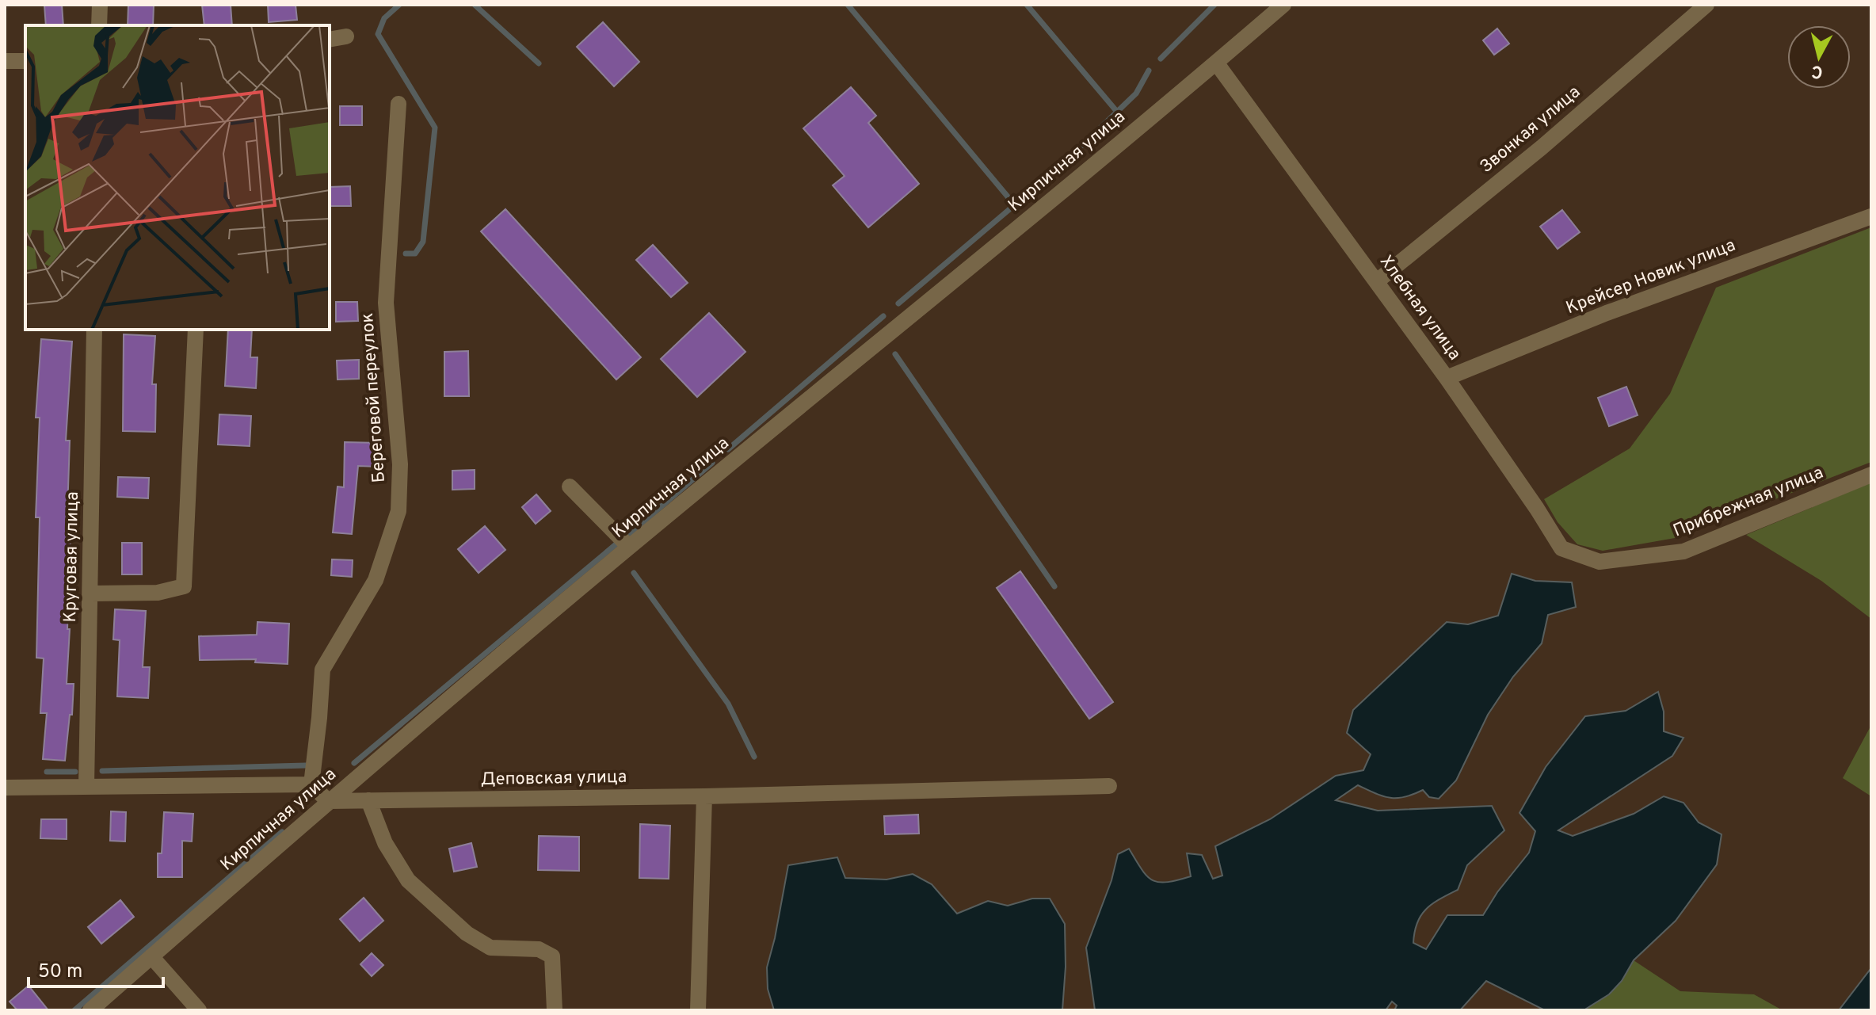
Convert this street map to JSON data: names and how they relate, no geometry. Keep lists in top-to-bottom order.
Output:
{
  "streets": {
    "street": [
      "Звонкая улица",
      "Кирпичная улица",
      "Крейсер Новик улица",
      "Хлебная улица",
      "Береговой переулок",
      "Прибрежная улица",
      "Круговая улица",
      "Деповская улица"
    ]
  },
  "crossings": [
    ["Звонкая улица", "Хлебная улица"],
    ["Кирпичная улица", "Хлебная улица"],
    ["Кирпичная улица", "Деповская улица"],
    ["Крейсер Новик улица", "Хлебная улица"],
    ["Хлебная улица", "Прибрежная улица"]
  ],
  "scale_bar": "50 m",
  "north": "bottom"
}
